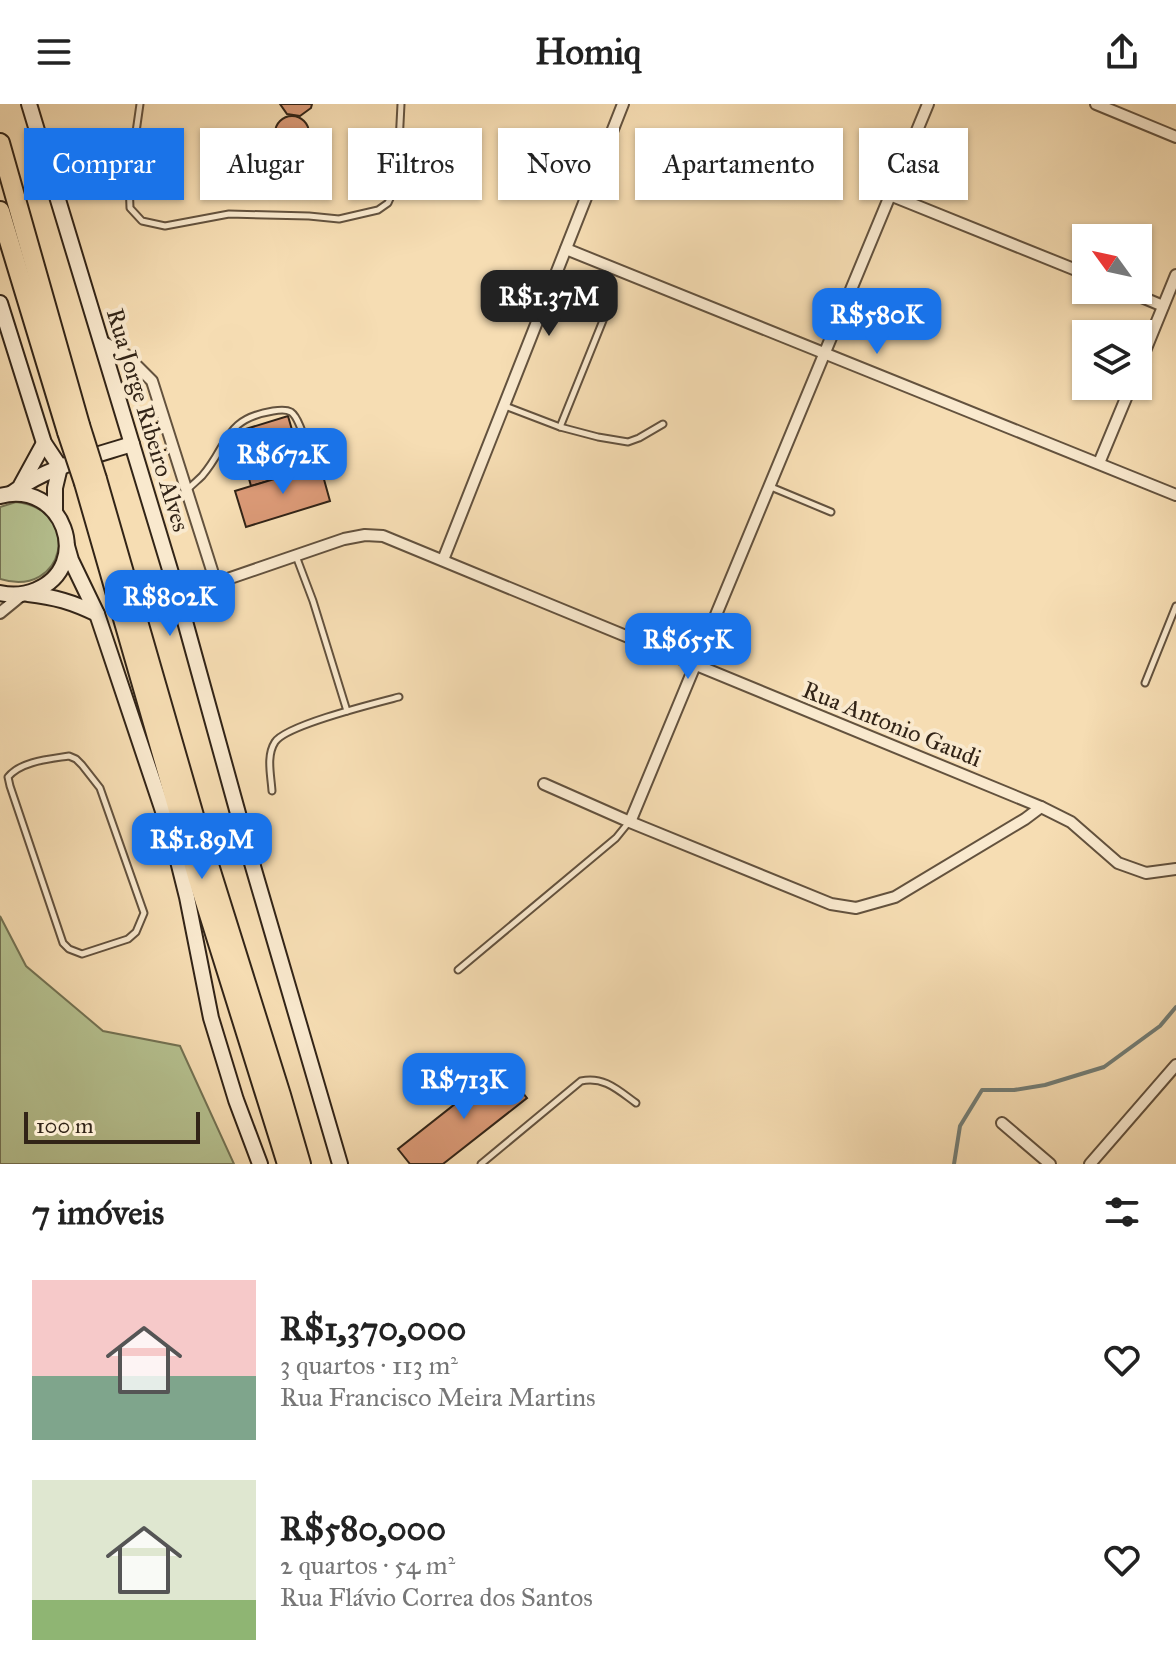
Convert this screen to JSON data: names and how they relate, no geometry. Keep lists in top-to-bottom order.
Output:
{
  "streets": {
    "main road": ["Rua Jorge Ribeiro Alves"],
    "street": ["Rua Antonio Gaudi"]
  },
  "crossings": [
    ["Rua Jorge Ribeiro Alves", "Rua Antonio Gaudi"]
  ],
  "scale_bar": "100 m",
  "north": "top left",
  "page": {
    "header": "Homiq",
    "chip": [
      "Comprar",
      "Alugar",
      "Filtros",
      "Novo",
      "Apartamento",
      "Casa"
    ],
    "price": [
      "R$1.37M",
      "R$580K",
      "R$672K",
      "R$802K",
      "R$655K",
      "R$1.89M",
      "R$713K"
    ],
    "scale": "100 m",
    "heading": "7 imóveis",
    "list": [
      {
        "name": "R$1,370,000",
        "note": "3 quartos · 113 m² · Rua Francisco Meira Martins"
      },
      {
        "name": "R$580,000",
        "note": "2 quartos · 54 m² · Rua Flávio Correa dos Santos"
      }
    ]
  }
}
